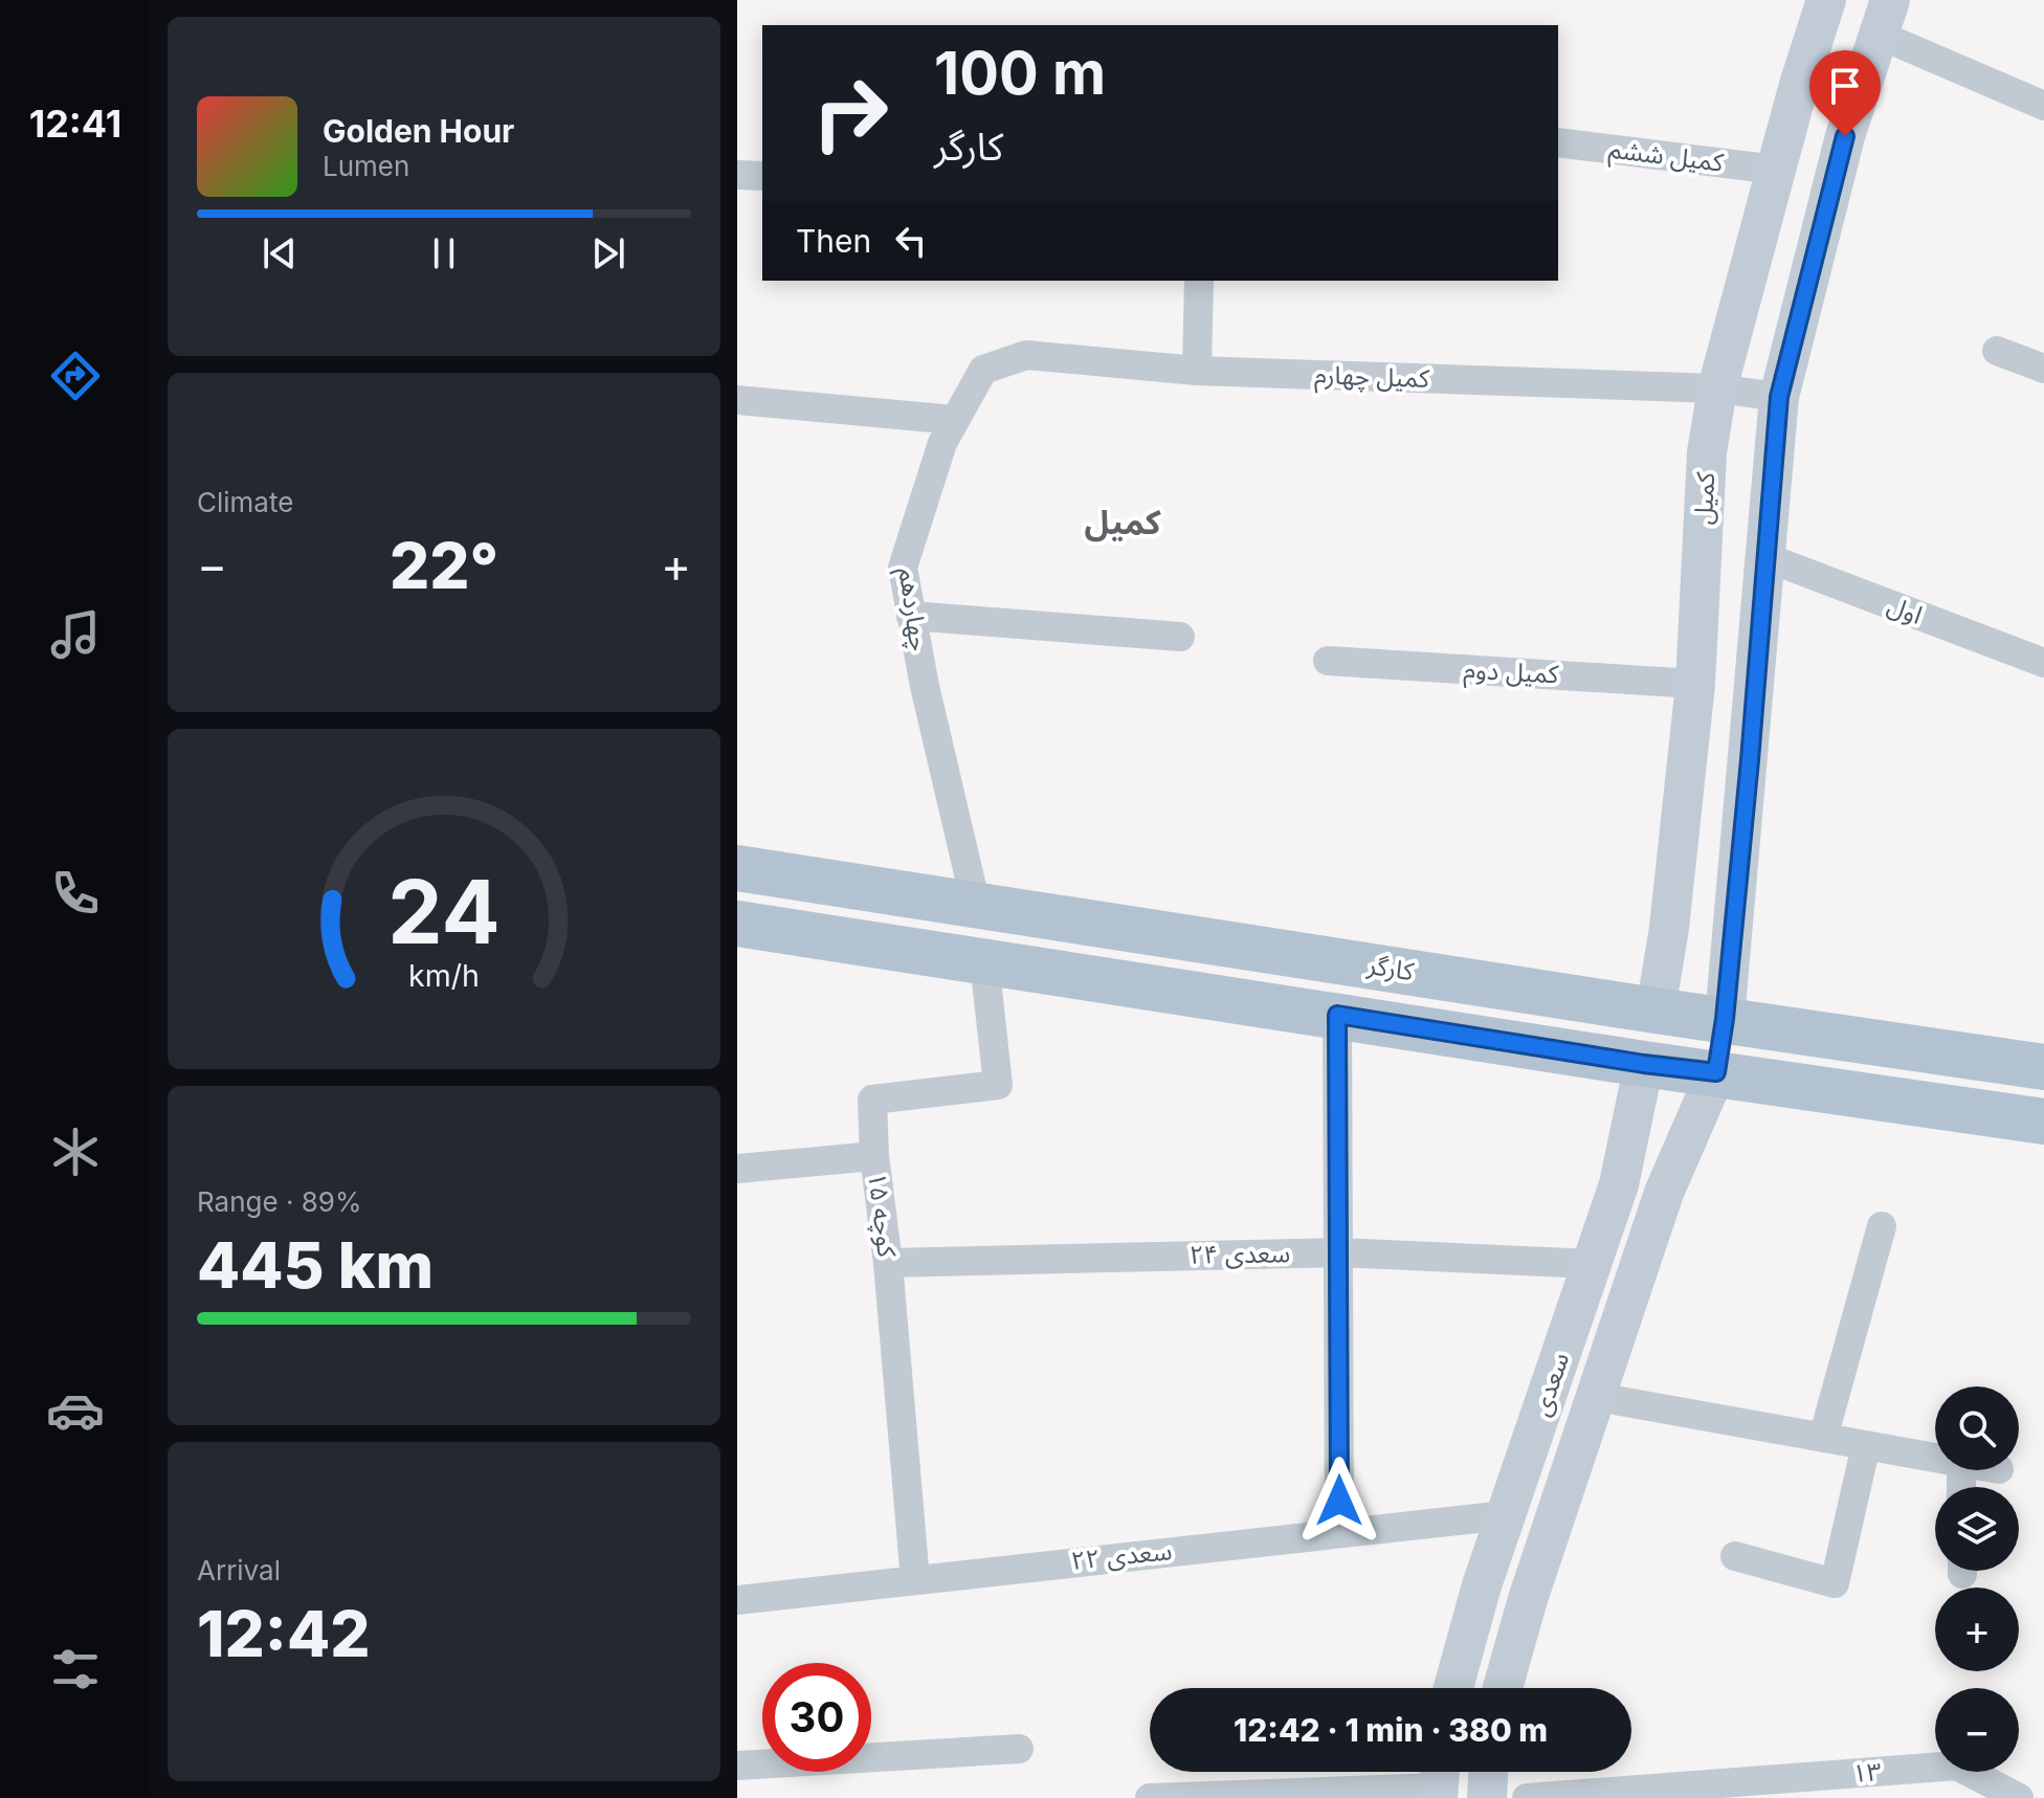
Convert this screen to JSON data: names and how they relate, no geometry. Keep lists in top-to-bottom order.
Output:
{
  "streets": {
    "main road": ["کارگر"],
    "street": [
      "کمیل ششم",
      "کمیل چهارم",
      "کمیل",
      "چهاردهم",
      "اول",
      "کمیل دوم",
      "کوچه ۱۵",
      "سعدی ۲۴",
      "سعدی",
      "سعدی ۲۲",
      "۱۳"
    ]
  },
  "crossings": [
    ["کمیل ششم", "کمیل"],
    ["کمیل چهارم", "کمیل"],
    ["کمیل چهارم", "چهاردهم"],
    ["کمیل", "کمیل دوم"],
    ["کمیل", "کارگر"],
    ["چهاردهم", "کارگر"],
    ["کوچه ۱۵", "سعدی ۲۴"],
    ["کوچه ۱۵", "سعدی ۲۲"],
    ["سعدی ۲۴", "سعدی"],
    ["سعدی", "سعدی ۲۲"]
  ],
  "districts": ["کمیل"],
  "page": {
    "tabs": "12:41",
    "turn": ["100 m", "کارگر"],
    "song": ["Golden Hour", "Lumen"],
    "then": "Then",
    "tile": [
      "Climate",
      ["Range · 89%", "445 km"],
      ["Arrival", "12:42"]
    ],
    "heat": ["−", "22°", "+"],
    "map_buttons": ["+", "−"],
    "limit": "30",
    "trip": "12:42 · 1 min · 380 m",
    "gauge": ["24", "km/h"]
  }
}
